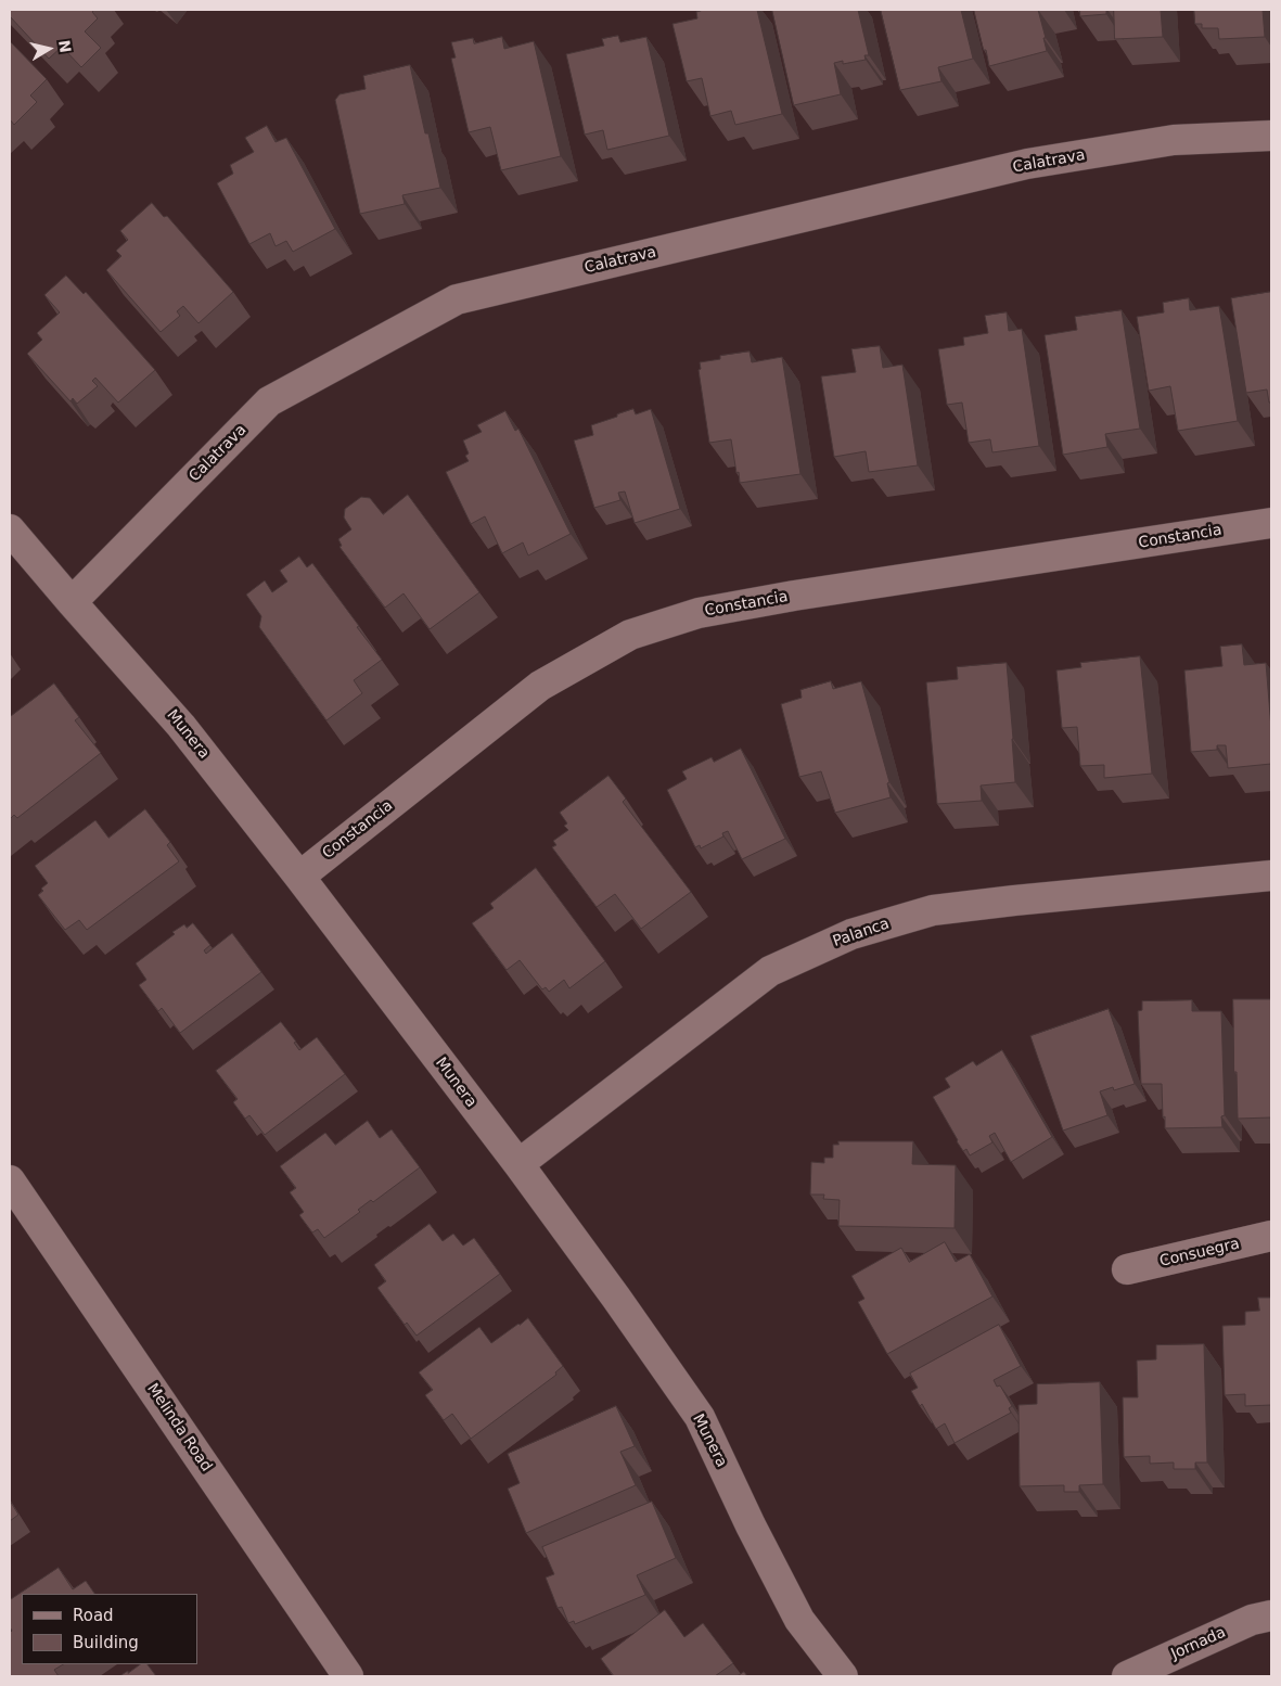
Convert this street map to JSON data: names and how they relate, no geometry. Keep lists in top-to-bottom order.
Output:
{
  "streets": {
    "street": [
      "Calatrava",
      "Constancia",
      "Munera",
      "Palanca",
      "Consuegra",
      "Melinda Road",
      "Jornada"
    ]
  },
  "crossings": [
    ["Calatrava", "Munera"],
    ["Constancia", "Munera"],
    ["Munera", "Palanca"]
  ],
  "legend": ["Road", "Building"],
  "north": "right"
}
